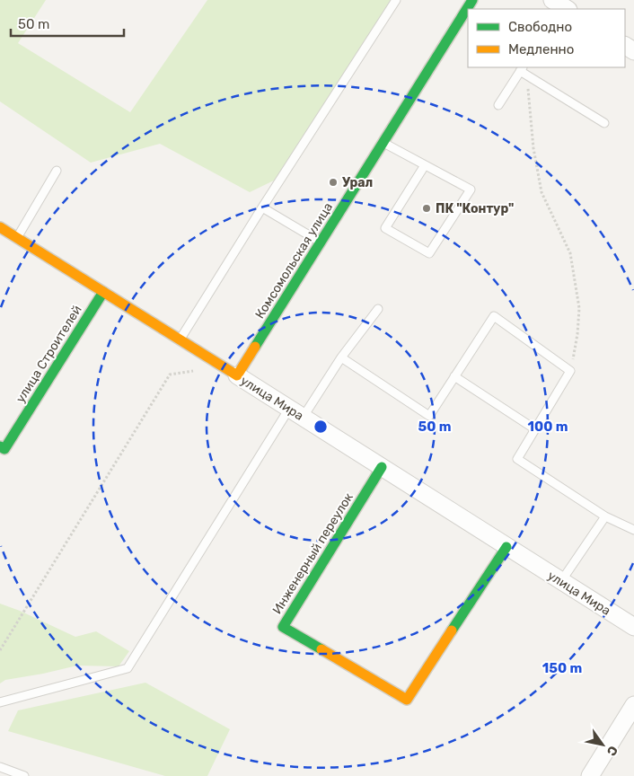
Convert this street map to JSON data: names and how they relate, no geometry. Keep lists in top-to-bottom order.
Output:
{
  "streets": {
    "street": [
      "Комсомольская улица",
      "улица Строителей",
      "улица Мира",
      "Инженерный переулок"
    ]
  },
  "crossings": [
    ["Комсомольская улица", "улица Мира"],
    ["улица Строителей", "улица Мира"],
    ["улица Мира", "Инженерный переулок"]
  ],
  "places": ["Урал", "ПК \"Контур\""],
  "legend": ["Свободно", "Медленно"],
  "scale_bar": "50 m",
  "north": "bottom right",
  "rings": ["50 m", "100 m", "150 m"]
}
